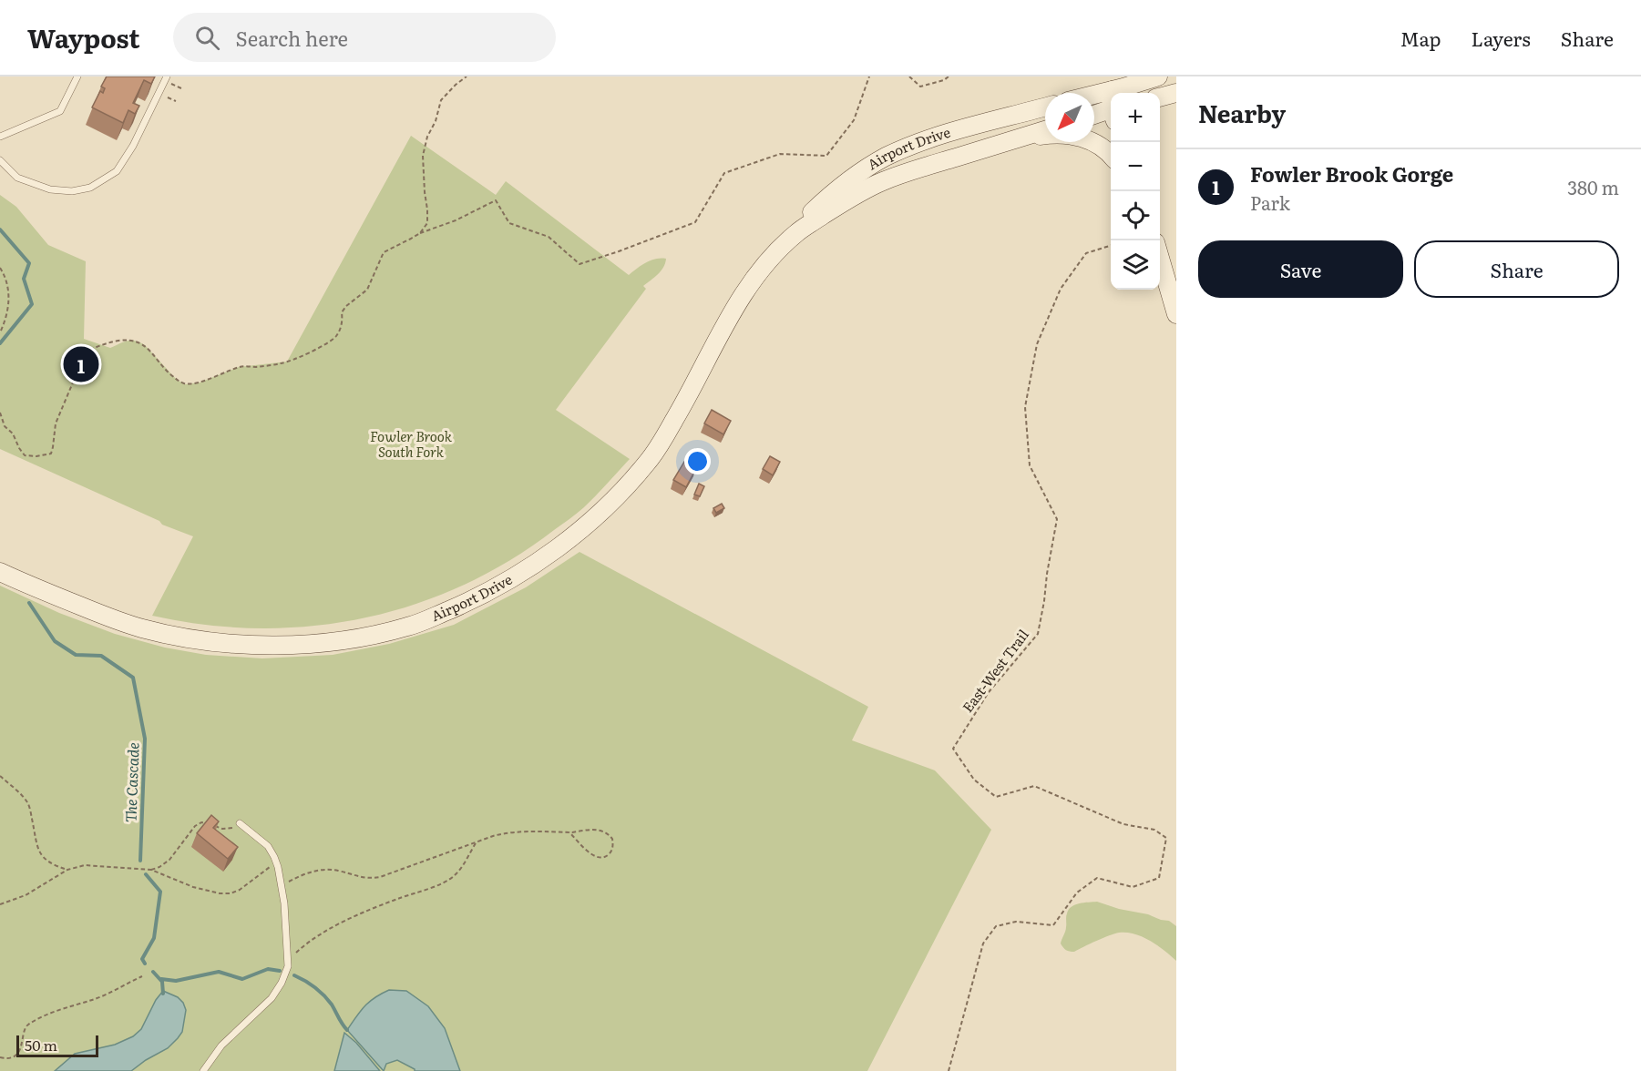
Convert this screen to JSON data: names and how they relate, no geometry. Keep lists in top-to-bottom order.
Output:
{
  "streets": {
    "main road": ["Airport Drive"],
    "path": ["East-West Trail"]
  },
  "water": ["The Cascade"],
  "parks": ["Fowler Brook South Fork"],
  "scale_bar": "50 m",
  "north": "bottom left",
  "page": {
    "header": "Waypost",
    "search": "Search here",
    "nav": ["Map", "Layers", "Share"],
    "heading": "Nearby",
    "map_buttons": ["+", "−"],
    "list": [
      {
        "mark": "1",
        "name": "Fowler Brook Gorge",
        "note": "Park",
        "value": "380 m"
      }
    ],
    "buttons": ["Save", "Share"],
    "pins": "1",
    "scale": "50 m"
  }
}
